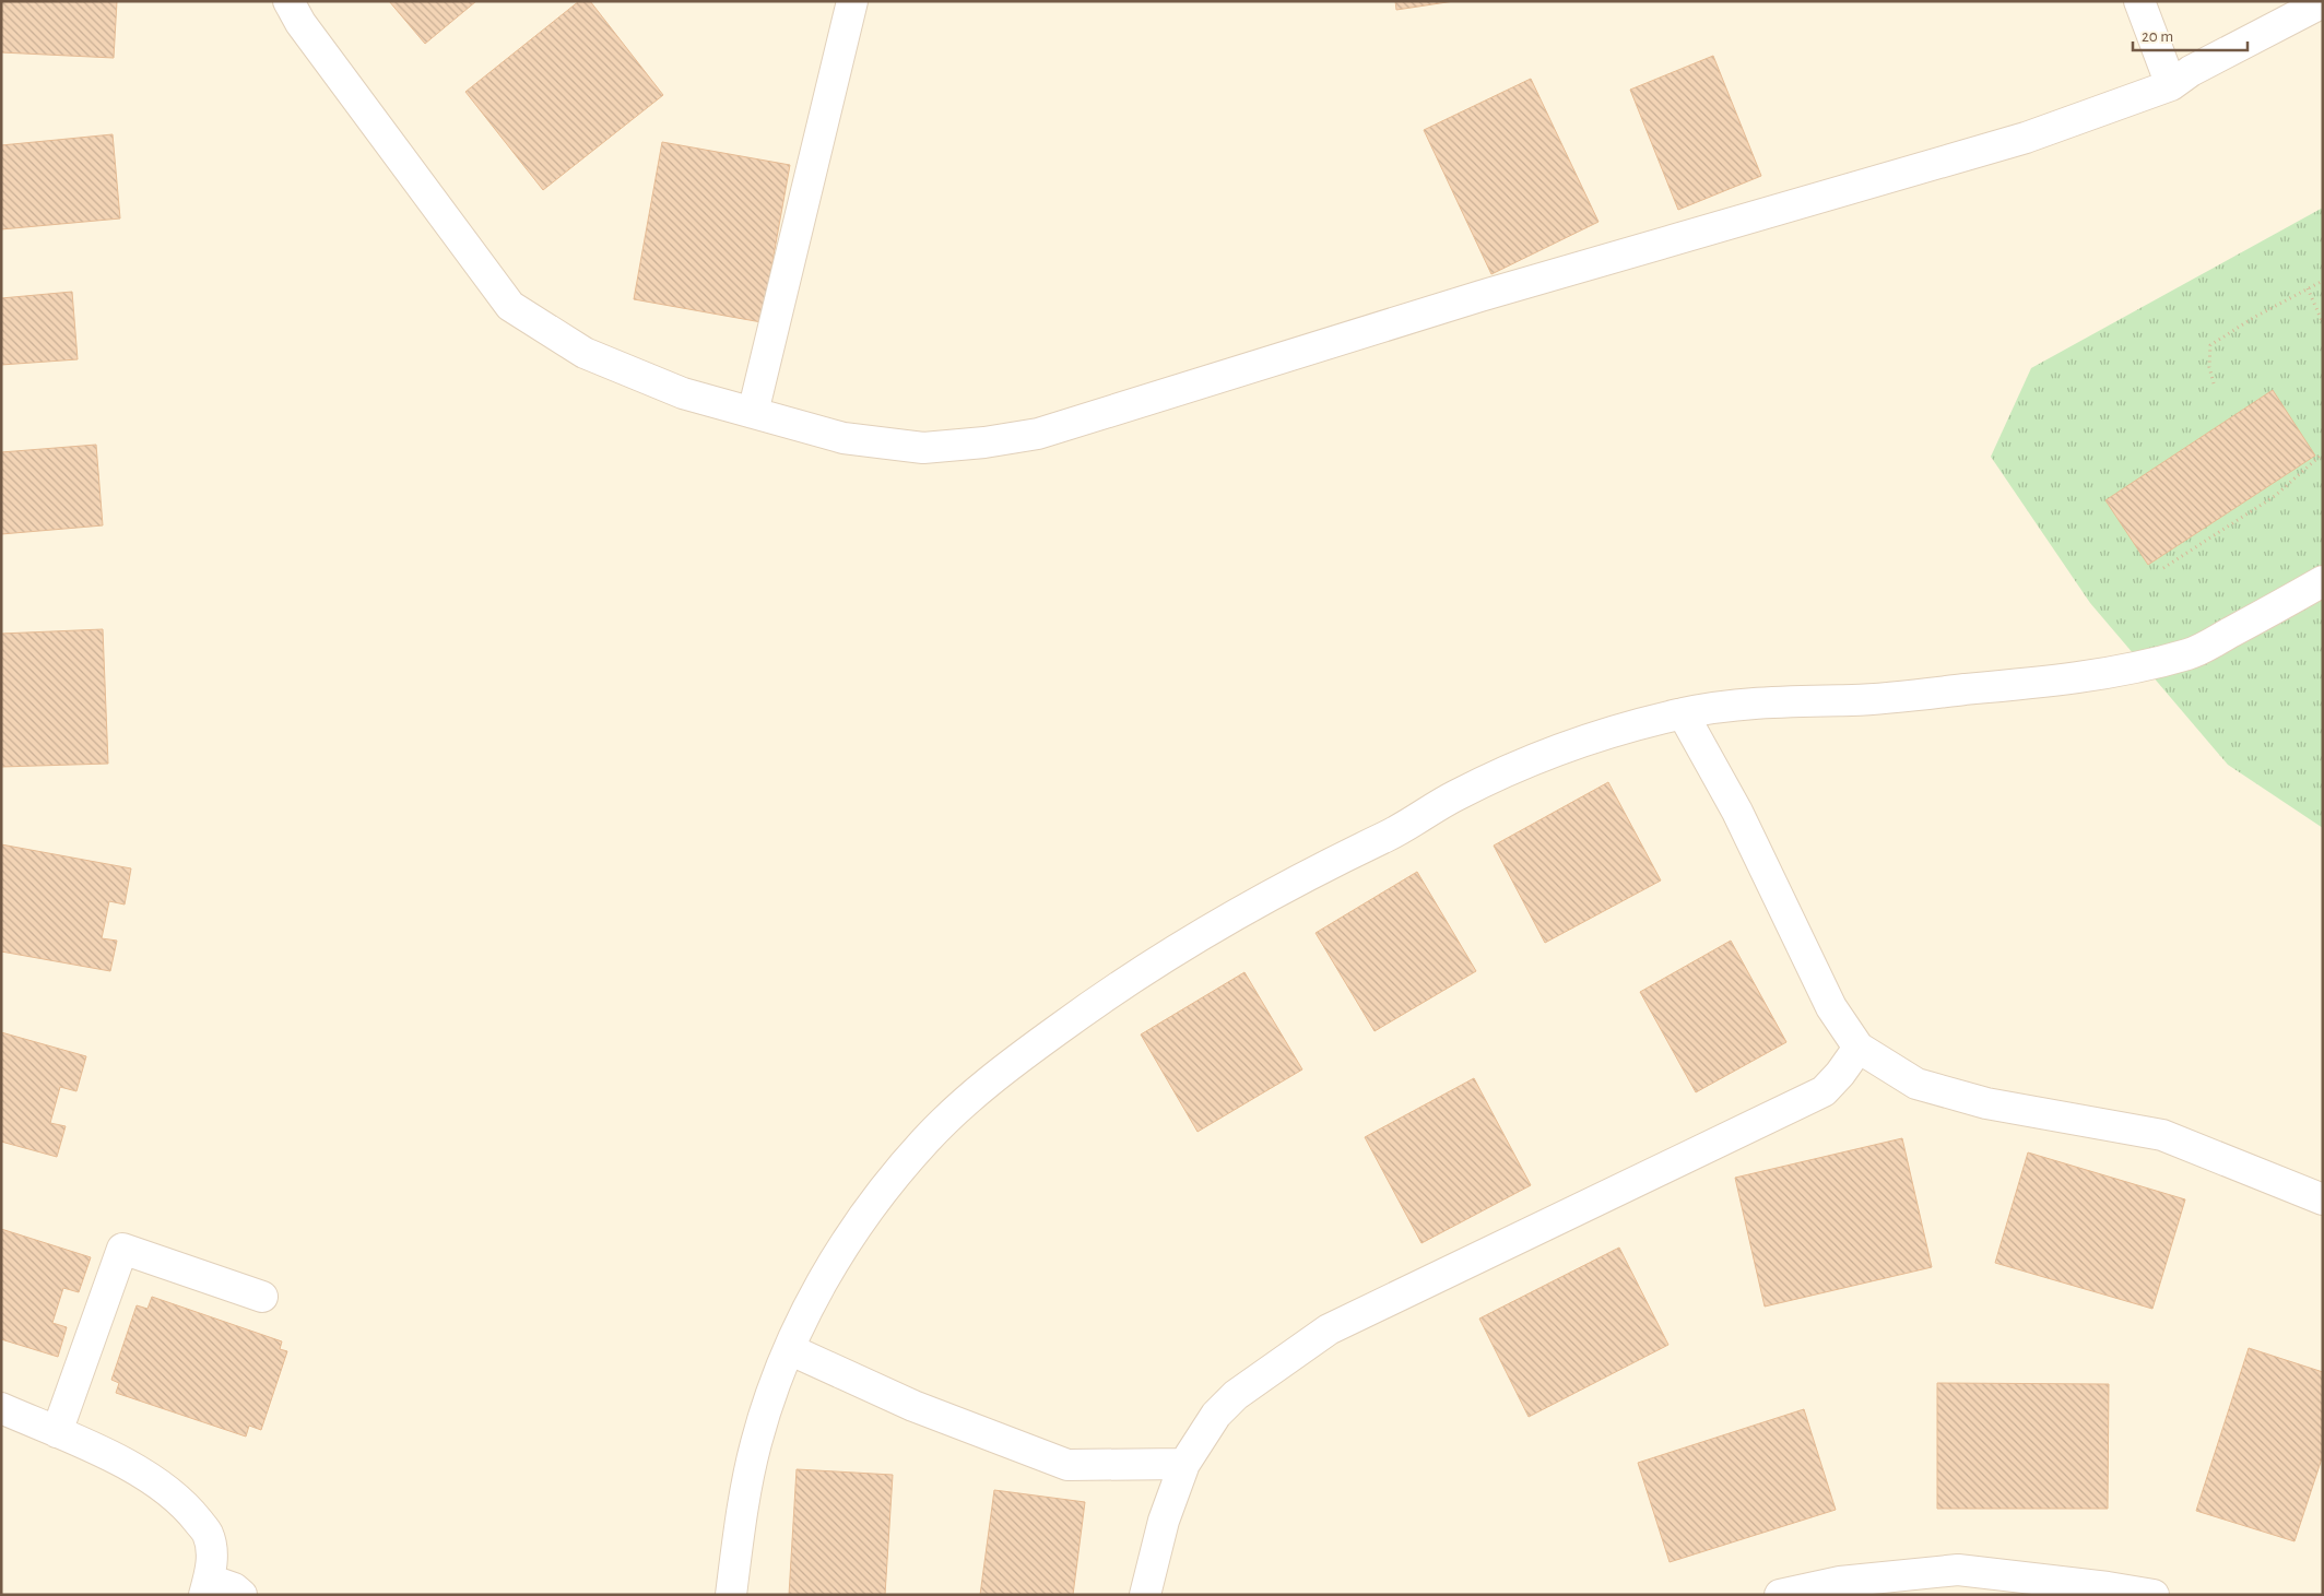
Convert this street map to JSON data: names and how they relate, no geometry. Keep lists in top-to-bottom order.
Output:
{
  "scale_bar": "20 m"
}
